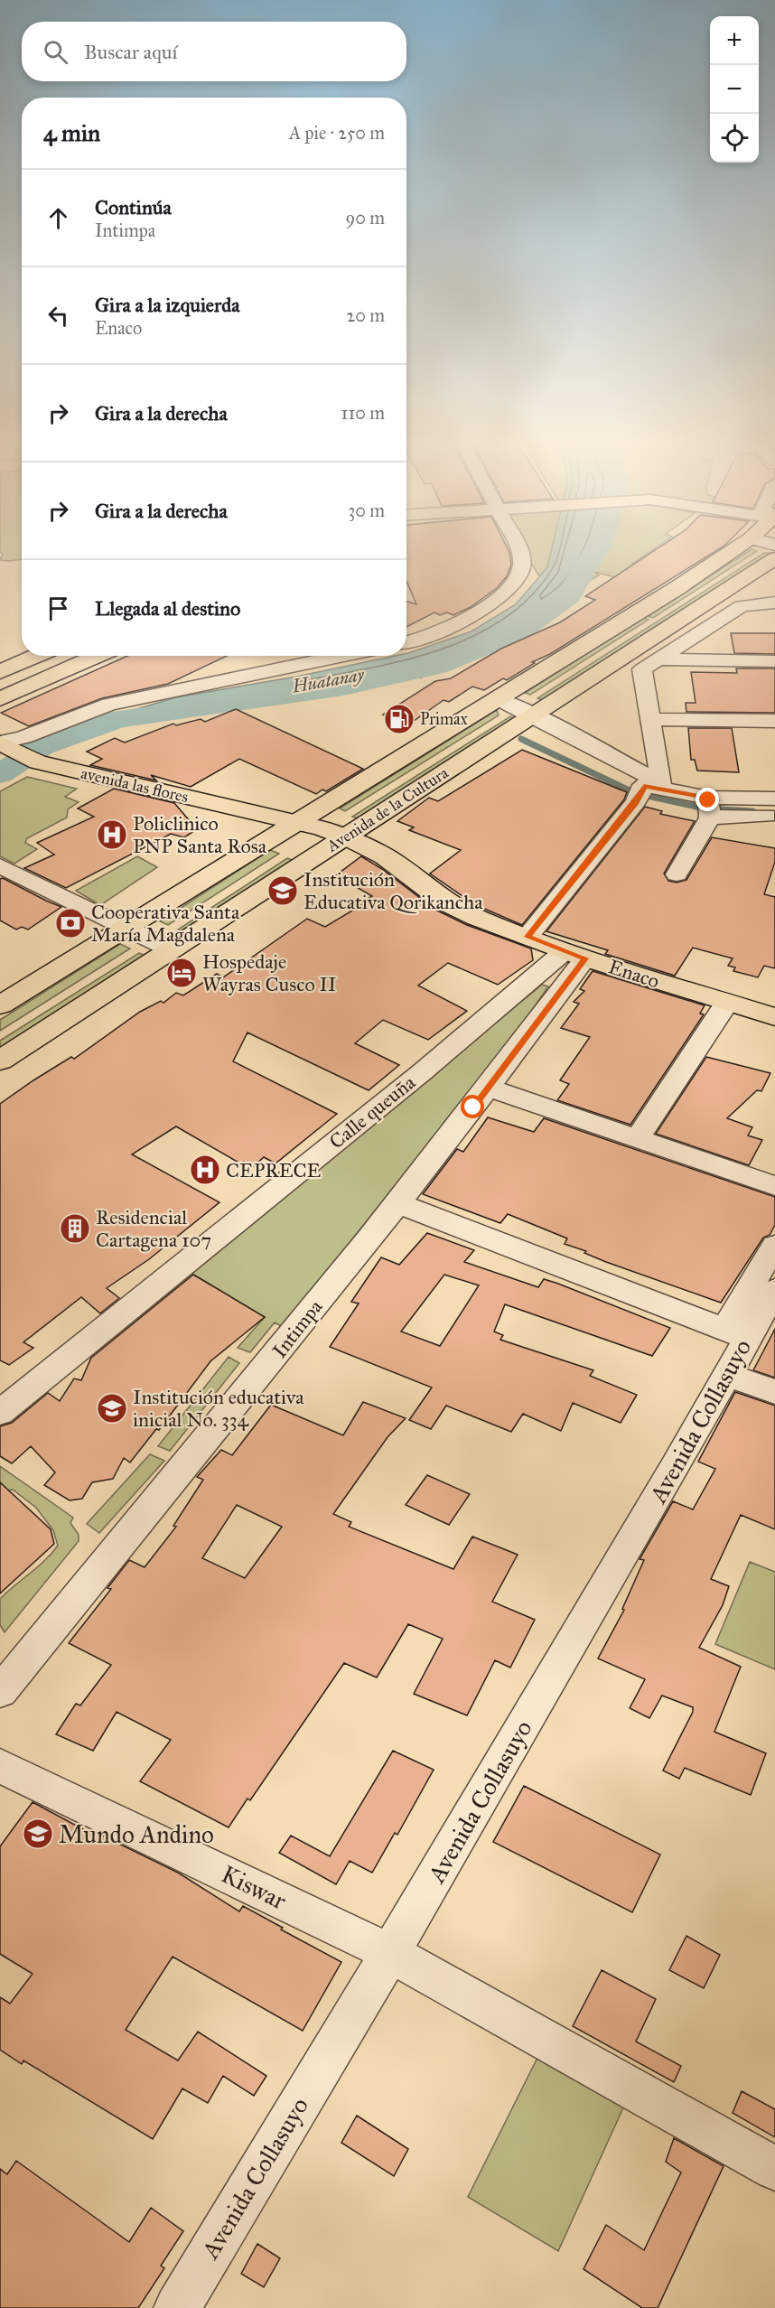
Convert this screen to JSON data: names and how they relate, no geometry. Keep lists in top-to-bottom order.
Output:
{
  "streets": {
    "main road": ["avenida las flores", "Avenida de la Cultura", "Enaco"],
    "street": [
      "Calle queuña",
      "Intimpa",
      "Avenida Collasuyo",
      "Kiswar"
    ]
  },
  "crossings": [
    ["avenida las flores", "Avenida de la Cultura"],
    ["avenida las flores", "Enaco"],
    ["Avenida de la Cultura", "Enaco"],
    ["Enaco", "Calle queuña"],
    ["Enaco", "Intimpa"],
    ["Calle queuña", "Intimpa"],
    ["Avenida Collasuyo", "Kiswar"]
  ],
  "water": ["Huatanay"],
  "places": {
    "fuel station": ["Primax"],
    "hospital": ["Policlinico PNP Santa Rosa", "CEPRECE"],
    "school or university": ["Institución Educativa Qorikancha", "Institución educativa inicial No. 334", "Mundo Andino"],
    "bank": ["Cooperativa Santa María Magdalena"],
    "hotel": ["Hospedaje Wayras Cusco II"],
    "building": ["Residencial Cartagena 107"]
  },
  "page": {
    "map_buttons": ["+", "−"],
    "search": "Buscar aquí",
    "heading": ["4 min", "A pie · 250 m"],
    "list": [
      ["Continúa", "Intimpa", "90 m"],
      ["Gira a la izquierda", "Enaco", "20 m"],
      ["Gira a la derecha", "110 m"],
      ["Gira a la derecha", "30 m"],
      "Llegada al destino"
    ]
  }
}
